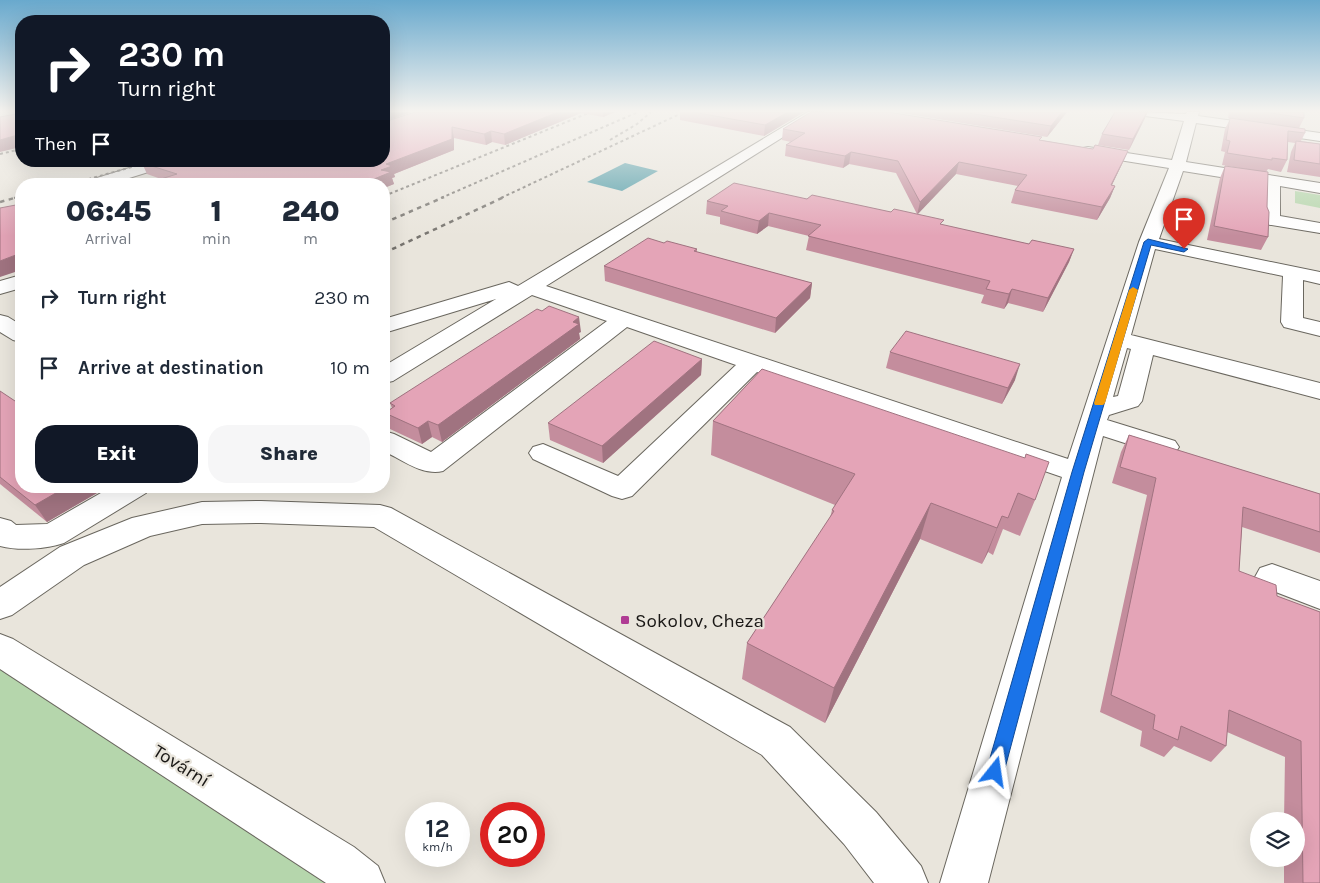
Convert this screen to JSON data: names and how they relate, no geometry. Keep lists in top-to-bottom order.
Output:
{
  "streets": {
    "street": ["Tovární"]
  },
  "places": {
    "transit": ["Sokolov, Cheza"]
  },
  "page": {
    "turn": ["230 m", "Turn right"],
    "then": "Then",
    "eta": [
      "06:45",
      "Arrival",
      "1",
      "min",
      "240",
      "m"
    ],
    "list": [
      {
        "name": "Turn right",
        "value": "230 m"
      },
      {
        "name": "Arrive at destination",
        "value": "10 m"
      }
    ],
    "buttons": ["Exit", "Share"],
    "speed": "12 km/h",
    "limit": "20"
  }
}
